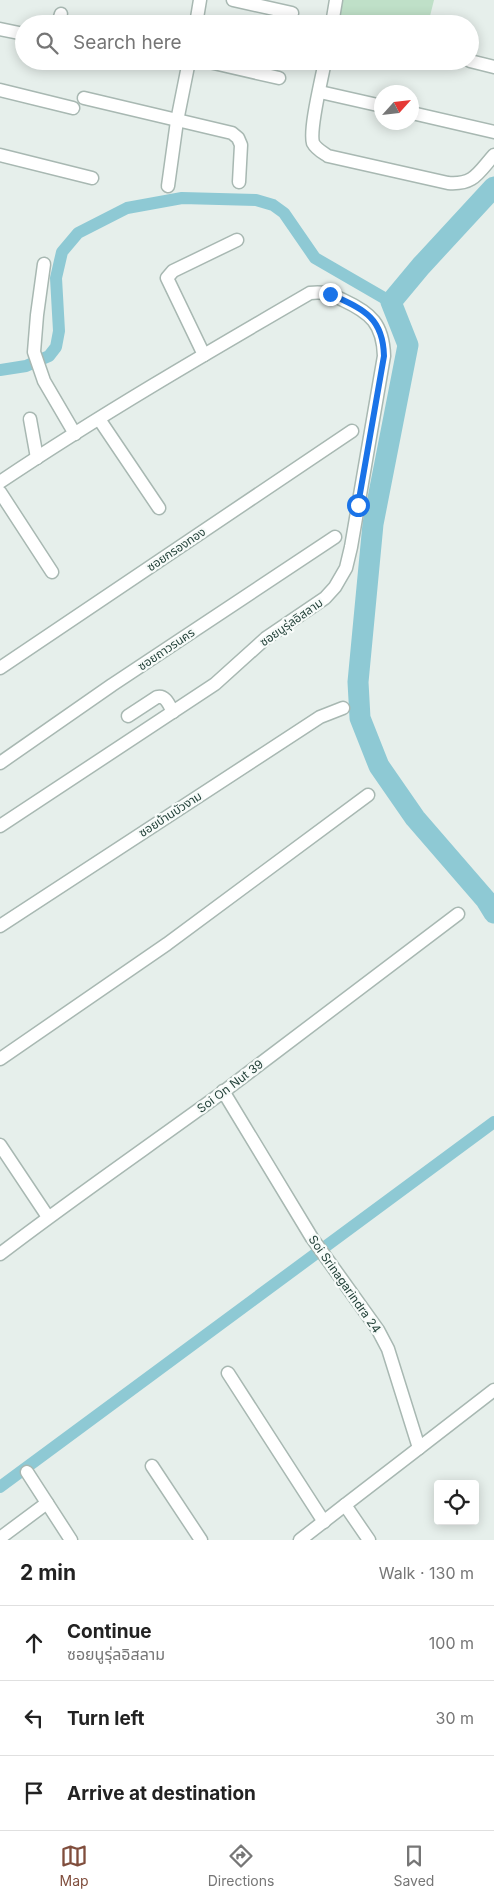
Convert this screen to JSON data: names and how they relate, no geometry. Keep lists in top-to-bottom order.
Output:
{
  "streets": {
    "street": [
      "ซอยกรองทอง",
      "ซอยนูรุ่ลอิสลาม",
      "ซอยถาวรนคร",
      "ซอยบ้านบัวงาม",
      "Soi On Nut 39",
      "Soi Srinagarindra 24"
    ]
  },
  "crossings": [
    ["Soi On Nut 39", "Soi Srinagarindra 24"]
  ],
  "north": "top right",
  "page": {
    "search": "Search here",
    "heading": ["2 min", "Walk · 130 m"],
    "list": [
      ["Continue", "ซอยนูรุ่ลอิสลาม", "100 m"],
      ["Turn left", "30 m"],
      "Arrive at destination"
    ],
    "nav": ["Map", "Directions", "Saved"]
  }
}
